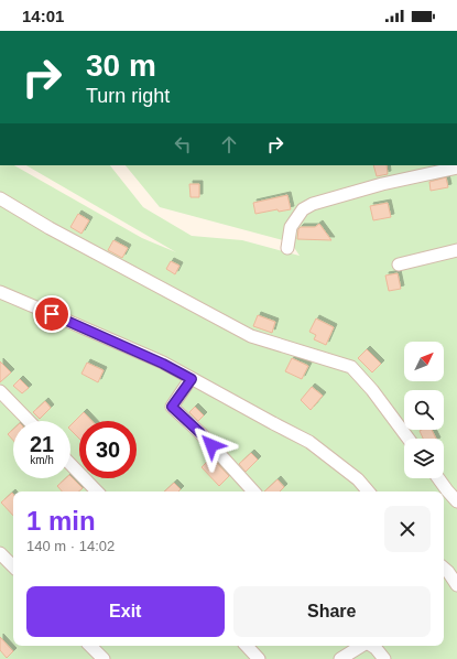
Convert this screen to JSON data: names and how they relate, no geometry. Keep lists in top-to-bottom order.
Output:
{
  "north": "top right",
  "page": {
    "status": "14:01",
    "turn": ["30 m", "Turn right"],
    "speed": "21 km/h",
    "limit": "30",
    "heading": ["1 min", "140 m · 14:02"],
    "buttons": ["Exit", "Share"]
  }
}
